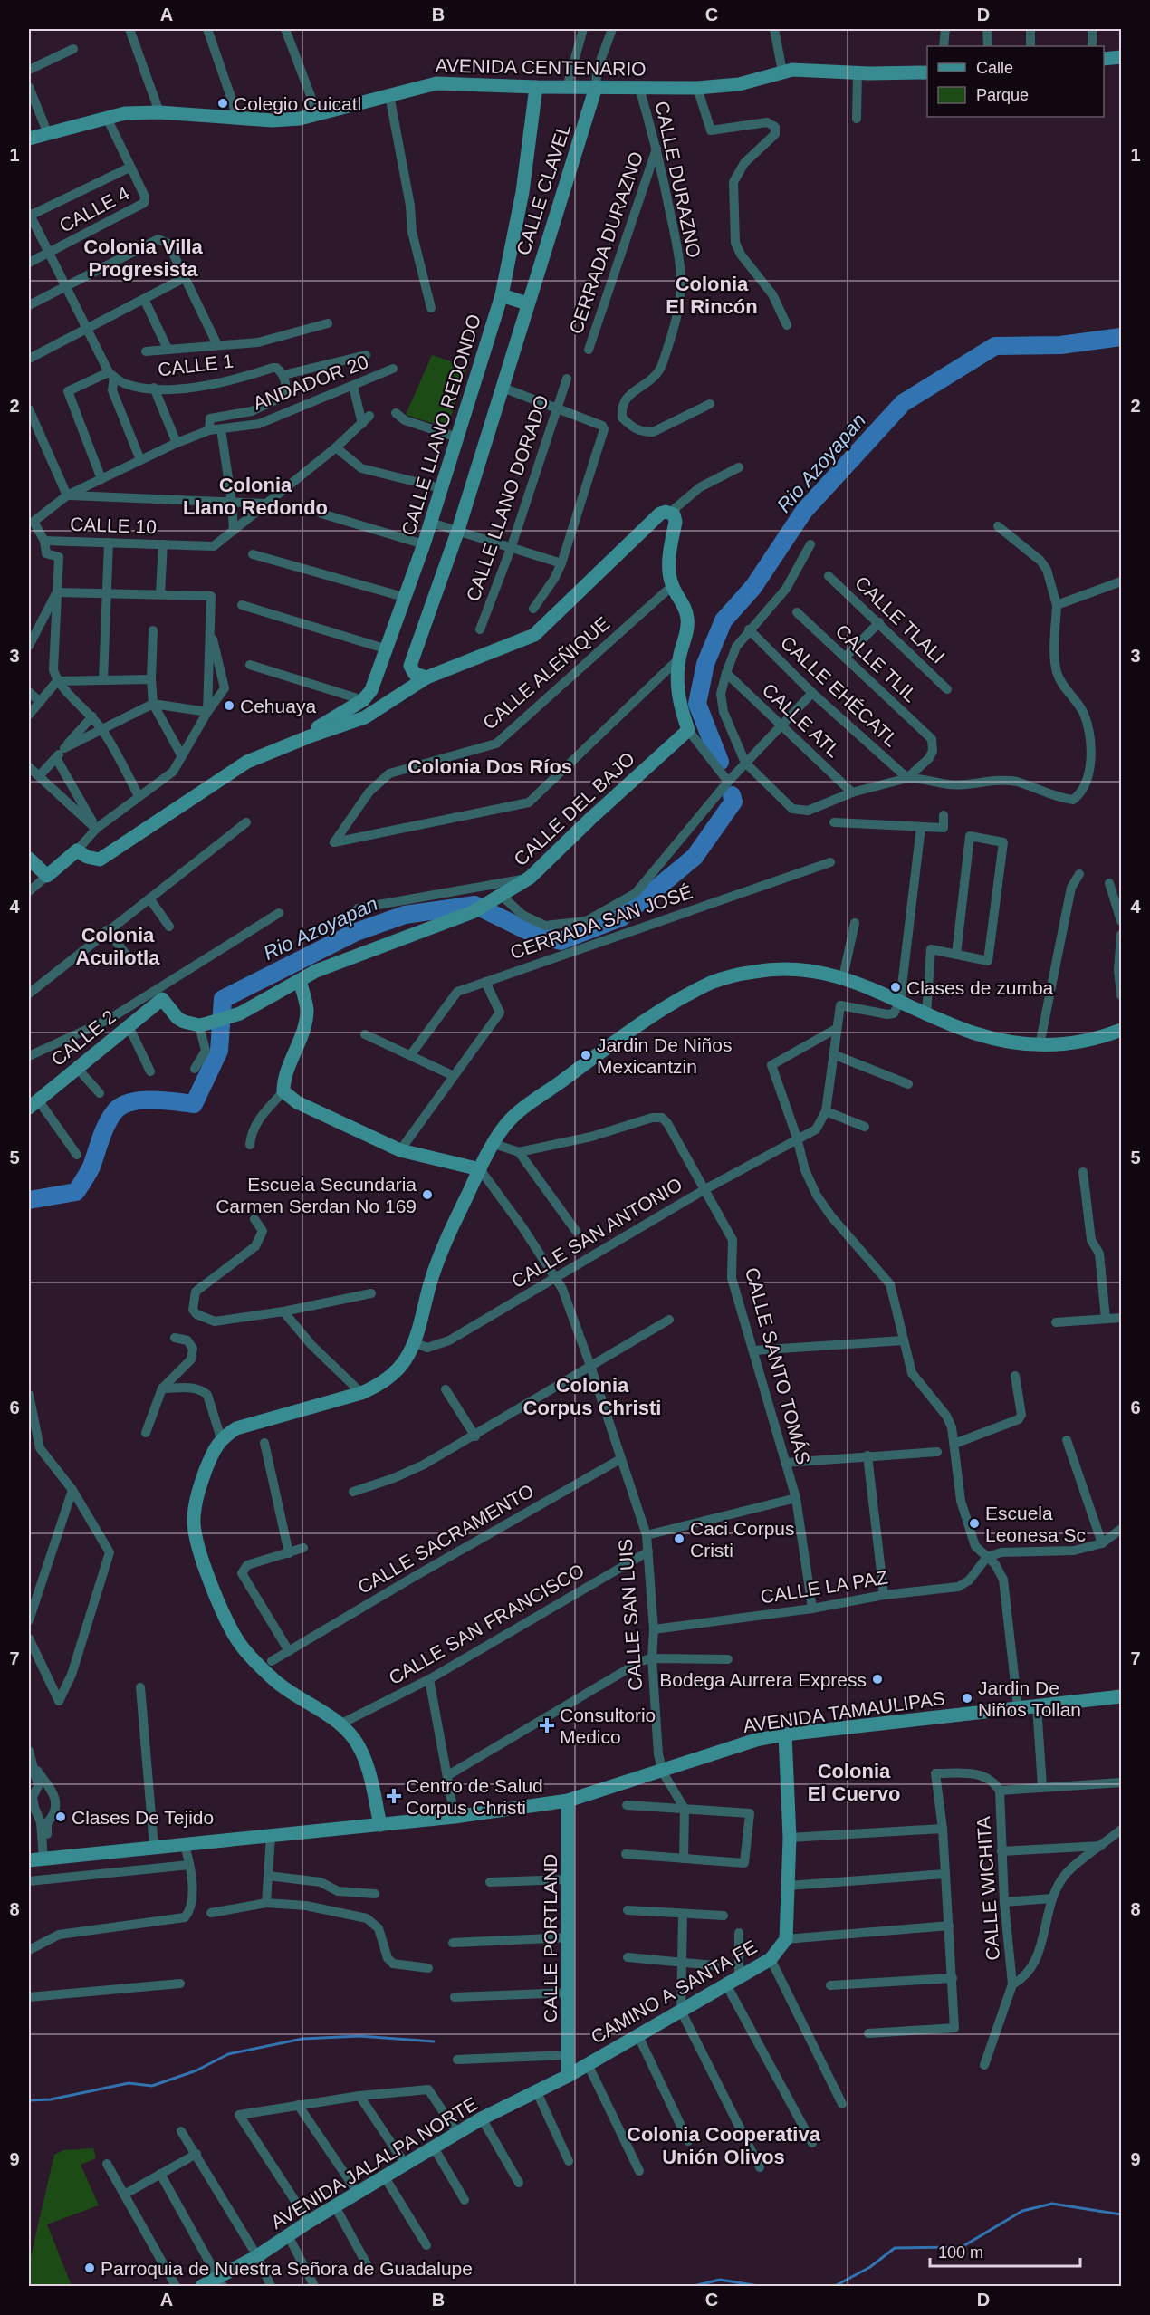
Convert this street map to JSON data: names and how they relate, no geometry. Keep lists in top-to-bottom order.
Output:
{
  "streets": {
    "street": [
      "AVENIDA CENTENARIO",
      "CALLE DURAZNO",
      "CALLE CLAVEL",
      "CALLE 4",
      "CERRADA DURAZNO",
      "CALLE 1",
      "ANDADOR 20",
      "CALLE LLANO REDONDO",
      "CALLE LLANO DORADO",
      "CALLE 10",
      "CALLE TLALI",
      "CALLE TLIL",
      "CALLE ALEÑIQUE",
      "CALLE EHÉCATL",
      "CALLE ATL",
      "CALLE DEL BAJO",
      "CERRADA SAN JOSÉ",
      "CALLE 2",
      "CALLE SAN ANTONIO",
      "CALLE SANTO TOMÁS",
      "CALLE SACRAMENTO",
      "CALLE LA PAZ",
      "CALLE SAN LUIS",
      "CALLE SAN FRANCISCO",
      "AVENIDA TAMAULIPAS",
      "CALLE WICHITA",
      "CALLE PORTLAND",
      "CAMINO A SANTA FE",
      "AVENIDA JALALPA NORTE"
    ]
  },
  "crossings": [
    ["AVENIDA CENTENARIO", "CALLE DURAZNO"],
    ["AVENIDA CENTENARIO", "CALLE CLAVEL"],
    ["AVENIDA CENTENARIO", "CALLE LLANO REDONDO"],
    ["CALLE DURAZNO", "CERRADA DURAZNO"],
    ["ANDADOR 20", "CALLE 10"],
    ["CALLE TLIL", "CALLE EHÉCATL"],
    ["CALLE SAN ANTONIO", "CALLE SANTO TOMÁS"],
    ["CALLE SAN ANTONIO", "CALLE SAN LUIS"],
    ["CALLE SANTO TOMÁS", "CALLE LA PAZ"],
    ["CALLE SACRAMENTO", "CALLE SAN LUIS"],
    ["CALLE LA PAZ", "CALLE SAN LUIS"],
    ["CALLE SAN LUIS", "CALLE SAN FRANCISCO"],
    ["CALLE SAN LUIS", "AVENIDA TAMAULIPAS"],
    ["AVENIDA TAMAULIPAS", "CALLE PORTLAND"],
    ["AVENIDA TAMAULIPAS", "CAMINO A SANTA FE"],
    ["CALLE PORTLAND", "CAMINO A SANTA FE"],
    ["CALLE PORTLAND", "AVENIDA JALALPA NORTE"],
    ["CAMINO A SANTA FE", "AVENIDA JALALPA NORTE"]
  ],
  "districts": [
    "Colonia Villa Progresista",
    "Colonia El Rincón",
    "Colonia Llano Redondo",
    "Colonia Dos Ríos",
    "Colonia Acuilotla",
    "Colonia Corpus Christi",
    "Colonia El Cuervo",
    "Colonia Cooperativa Unión Olivos"
  ],
  "water": ["Rio Azoyapan"],
  "places": {
    "other": [
      "Colegio Cuicatl",
      "Cehuaya",
      "Clases de zumba",
      "Jardin De Niños Mexicantzin",
      "Escuela Secundaria Carmen Serdan No 169",
      "Escuela Leonesa Sc",
      "Caci Corpus Cristi",
      "Bodega Aurrera Express",
      "Jardin De Niños Tollan",
      "Clases De Tejido",
      "Parroquia de Nuestra Señora de Guadalupe"
    ],
    "health": ["Consultorio Medico", "Centro de Salud Corpus Christi"]
  },
  "legend": ["Calle", "Parque"],
  "scale_bar": "100 m",
  "grid": {
    "columns": [
      "A",
      "B",
      "C",
      "D"
    ],
    "rows": [
      "1",
      "2",
      "3",
      "4",
      "5",
      "6",
      "7",
      "8",
      "9"
    ]
  }
}
